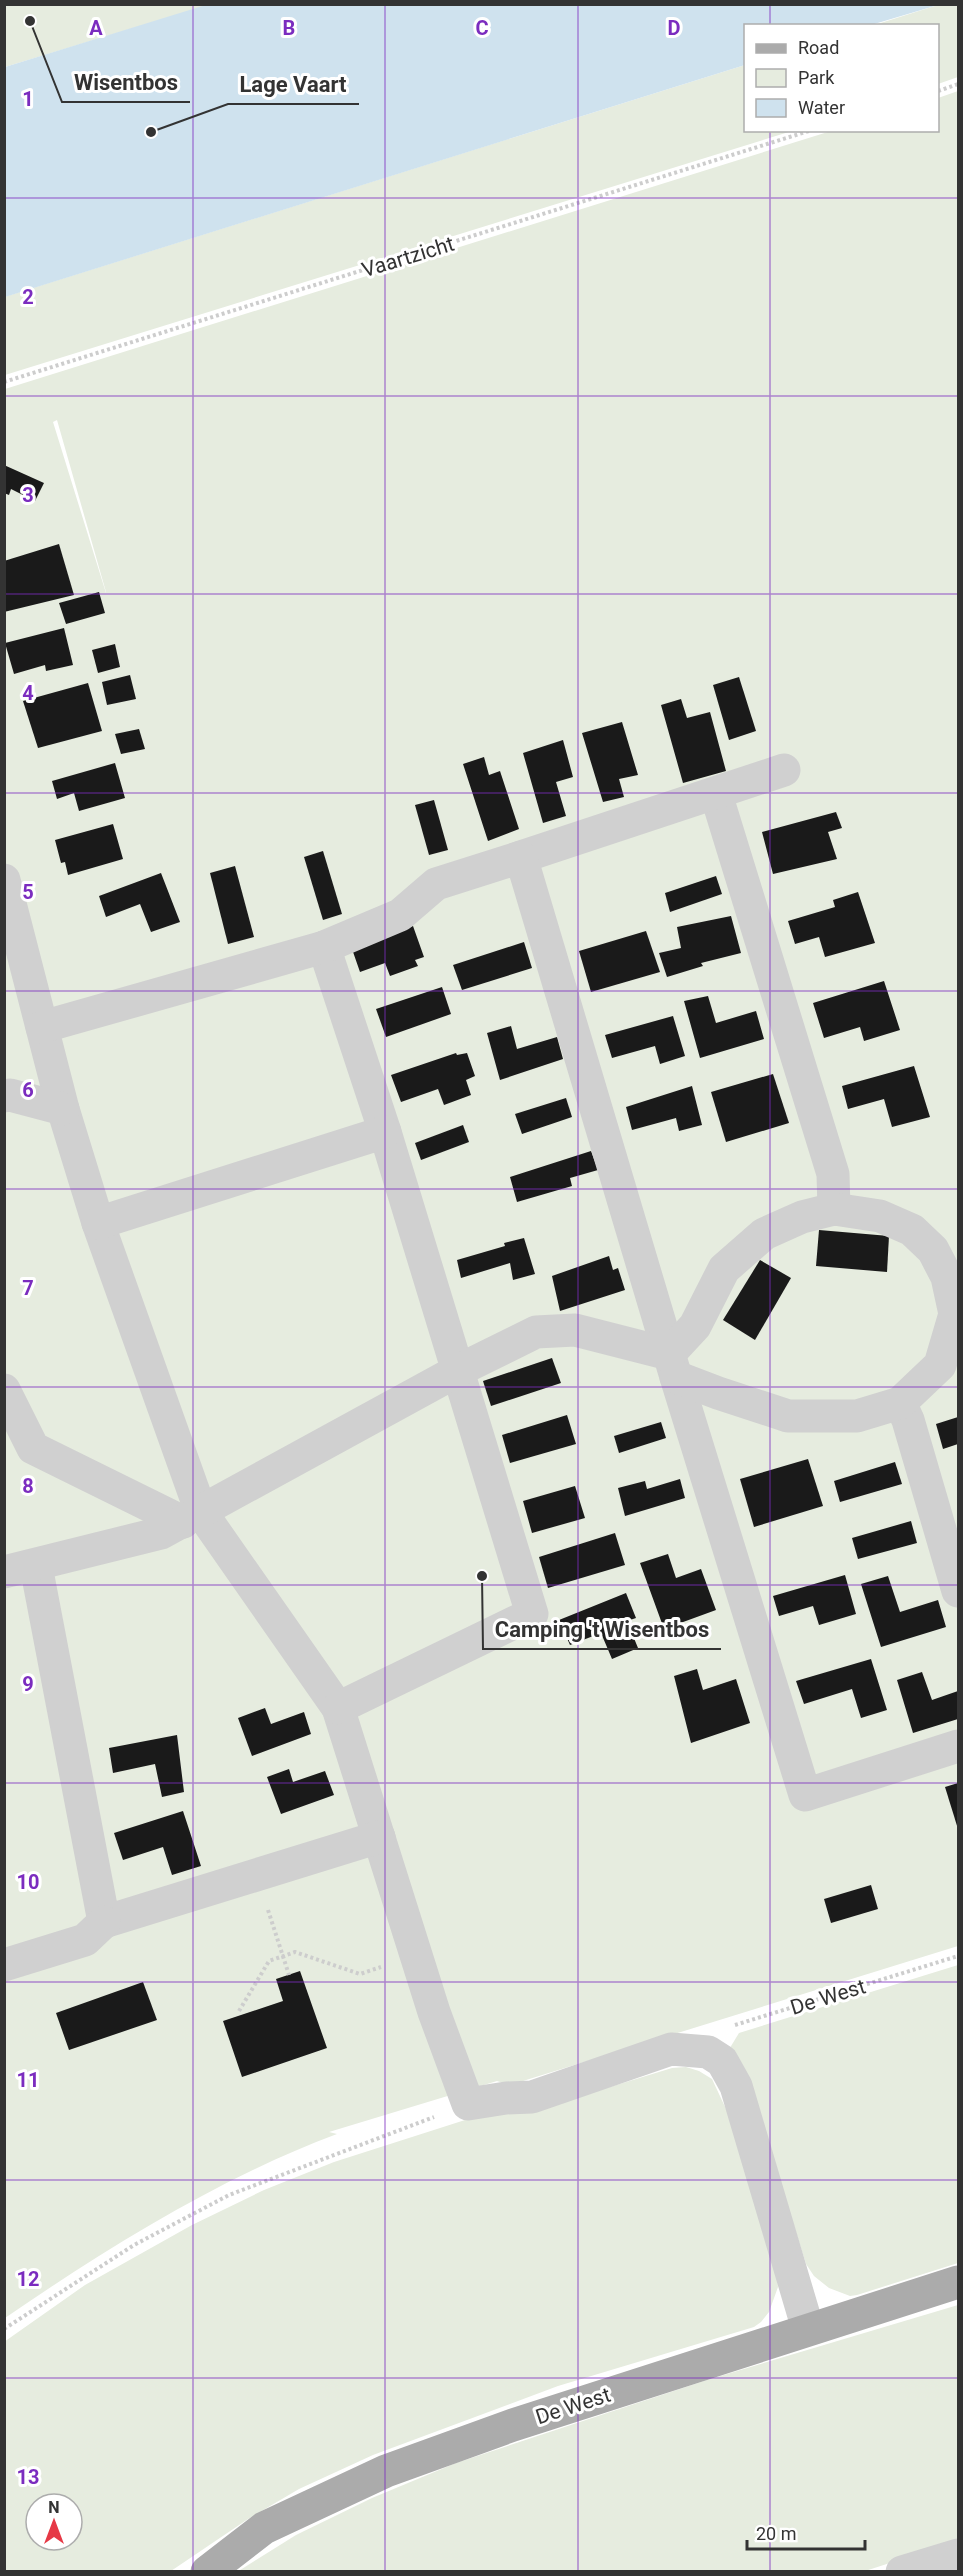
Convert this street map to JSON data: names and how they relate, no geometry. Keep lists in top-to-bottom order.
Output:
{
  "streets": {
    "main road": ["De West"],
    "path": ["Vaartzicht"]
  },
  "places": ["Wisentbos", "Lage Vaart", "Camping 't Wisentbos"],
  "legend": ["Road", "Park", "Water"],
  "scale_bar": "20 m",
  "north": "top",
  "grid": {
    "columns": [
      "A",
      "B",
      "C",
      "D"
    ],
    "rows": [
      "1",
      "2",
      "3",
      "4",
      "5",
      "6",
      "7",
      "8",
      "9",
      "10",
      "11",
      "12",
      "13"
    ]
  }
}
